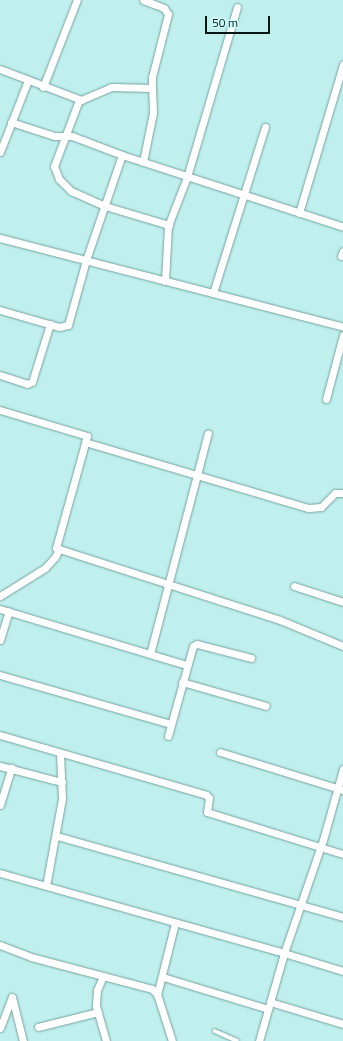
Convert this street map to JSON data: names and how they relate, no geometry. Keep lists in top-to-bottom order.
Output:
{
  "scale_bar": "50 m"
}
